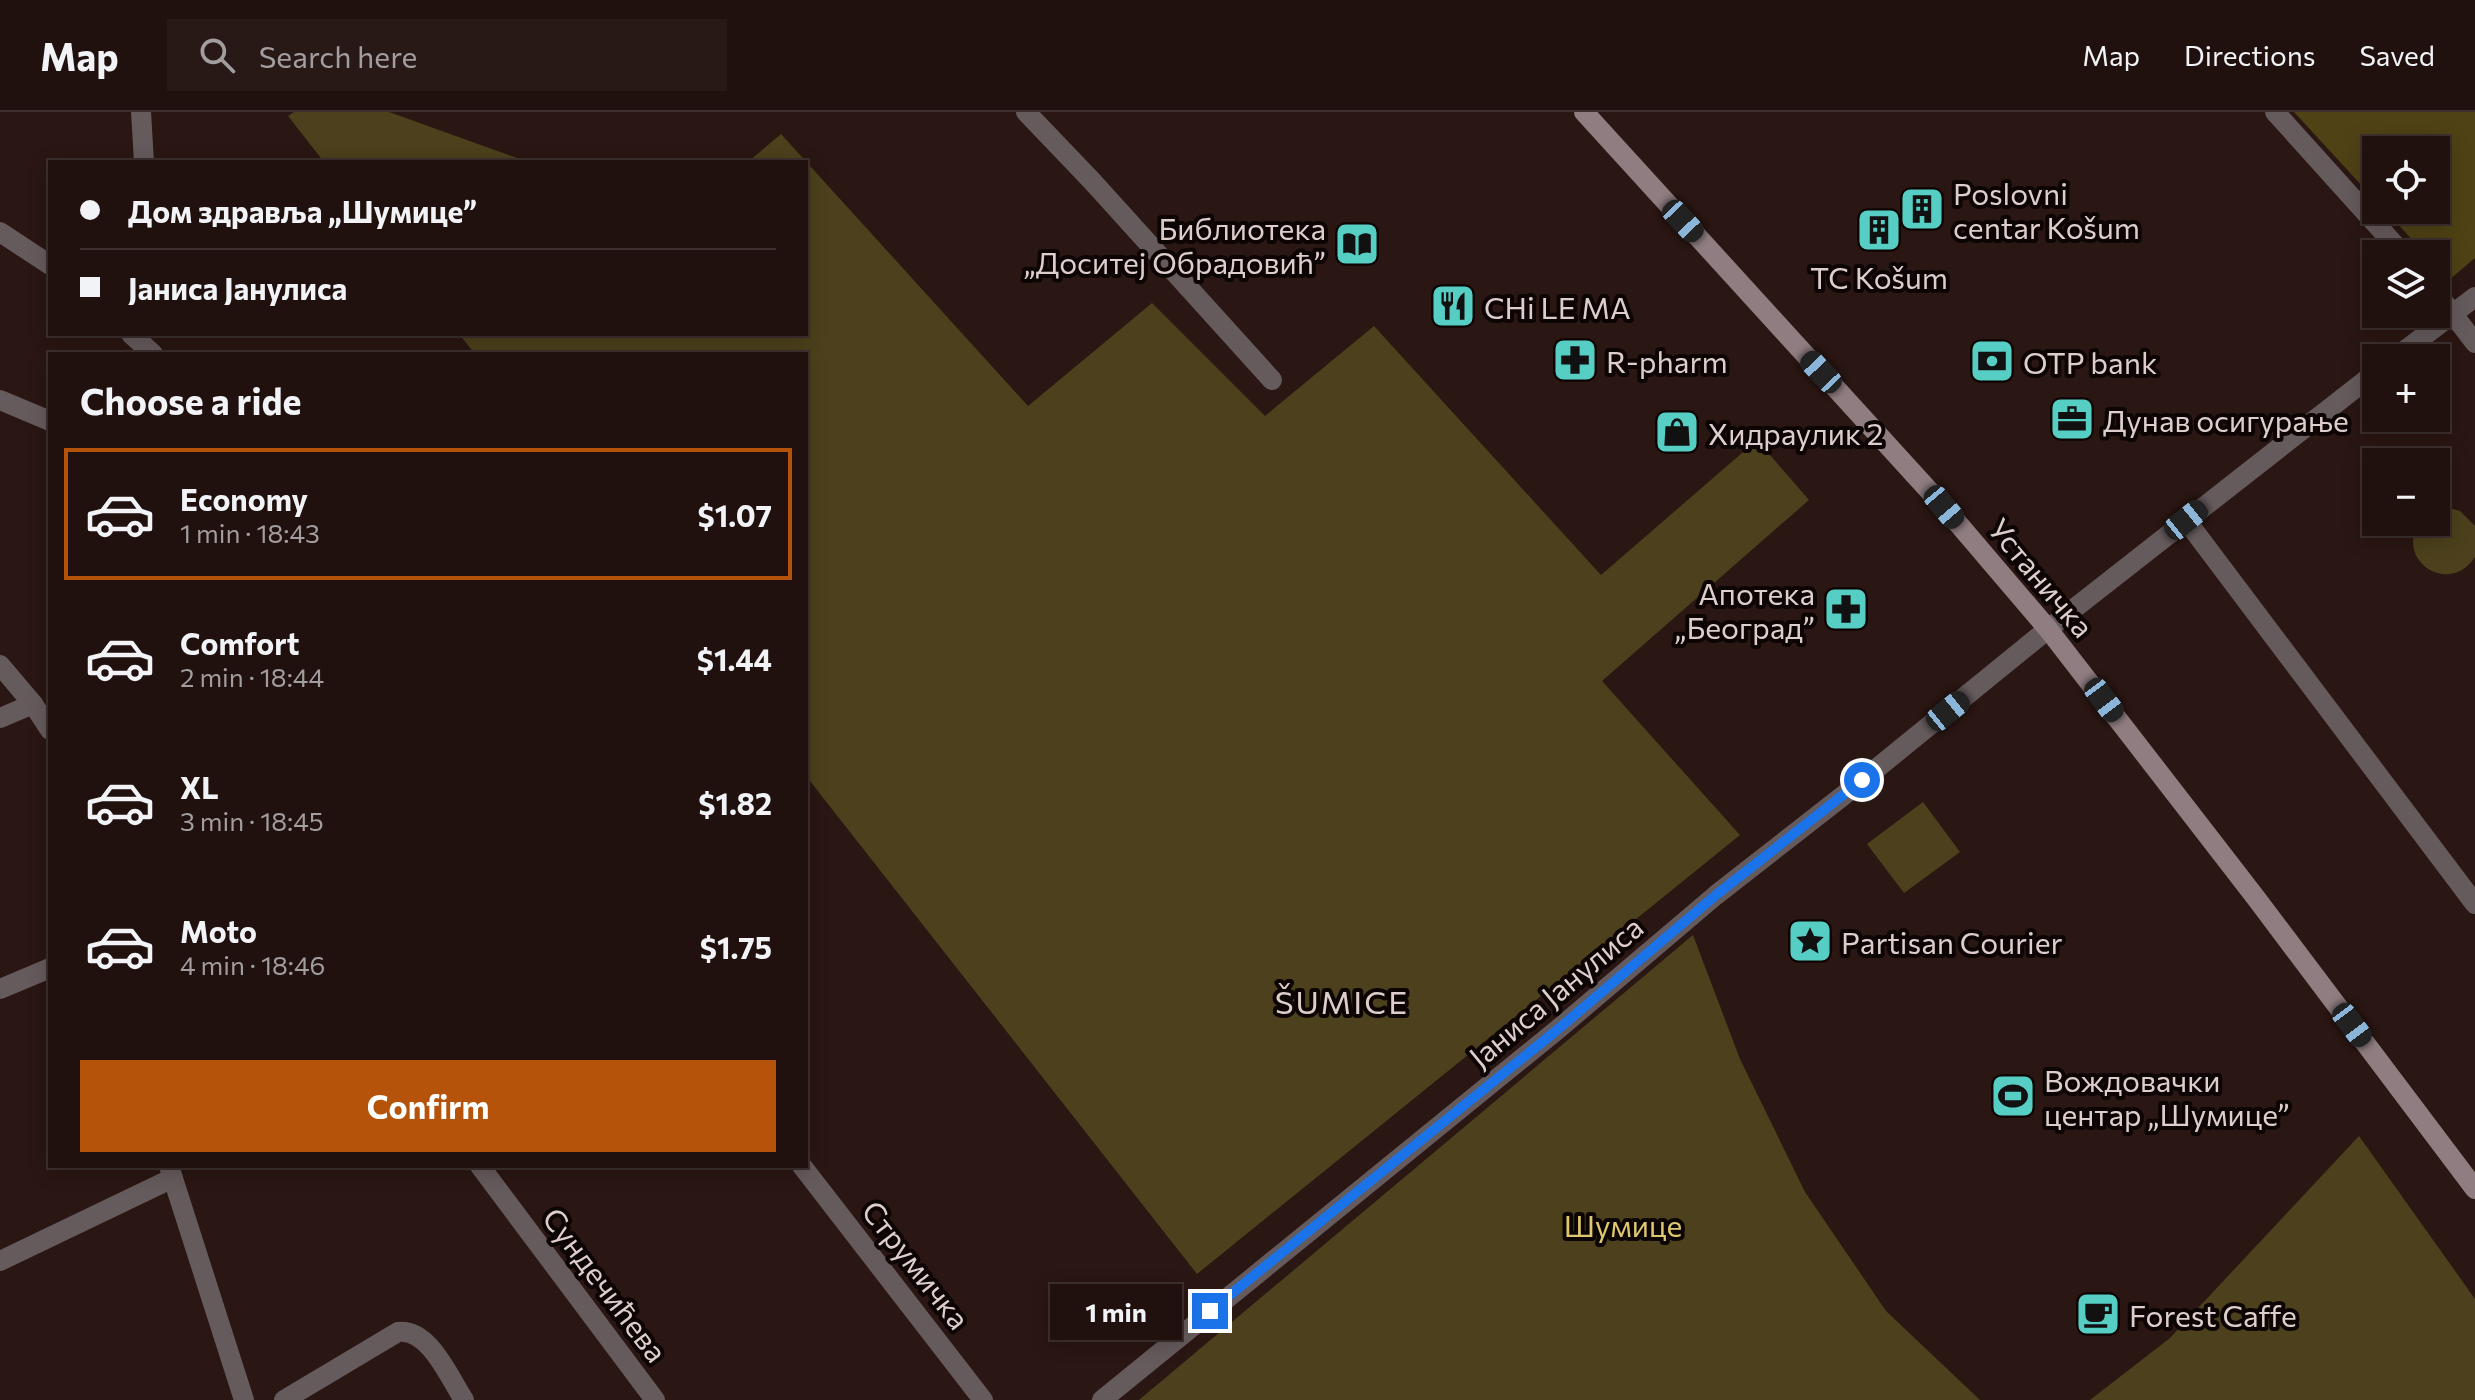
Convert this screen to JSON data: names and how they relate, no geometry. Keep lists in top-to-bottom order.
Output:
{
  "streets": {
    "main road": ["Устаничка"],
    "street": ["Јаниса Јанулиса", "Струмичка", "Сундечићева"]
  },
  "crossings": [
    ["Устаничка", "Јаниса Јанулиса"]
  ],
  "districts": ["ŠUMICE"],
  "parks": ["Шумице"],
  "places": {
    "building": ["Poslovni centar Košum", "TC Košum"],
    "library": ["Библиотека „Доситеј Обрадовић”"],
    "restaurant": ["CHi LE MA"],
    "pharmacy": ["R-pharm", "Апотека „Београд”"],
    "bank": ["OTP bank"],
    "office": ["Дунав осигурање"],
    "shop": ["Хидраулик 2"],
    "place": ["Partisan Courier"],
    "sports": ["Вождовачки центар „Шумице”"],
    "cafe": ["Forest Caffe"]
  },
  "page": {
    "header": "Map",
    "search": "Search here",
    "nav": ["Map", "Directions", "Saved"],
    "map_buttons": ["+", "−"],
    "banner": ["Дом здравља „Шумице”", "Јаниса Јанулиса"],
    "heading": "Choose a ride",
    "list": [
      {
        "name": "Economy",
        "note": "1 min · 18:43",
        "value": "$1.07"
      },
      {
        "name": "Comfort",
        "note": "2 min · 18:44",
        "value": "$1.44"
      },
      {
        "name": "XL",
        "note": "3 min · 18:45",
        "value": "$1.82"
      },
      {
        "name": "Moto",
        "note": "4 min · 18:46",
        "value": "$1.75"
      }
    ],
    "buttons": "Confirm",
    "bubble": "1 min"
  }
}
